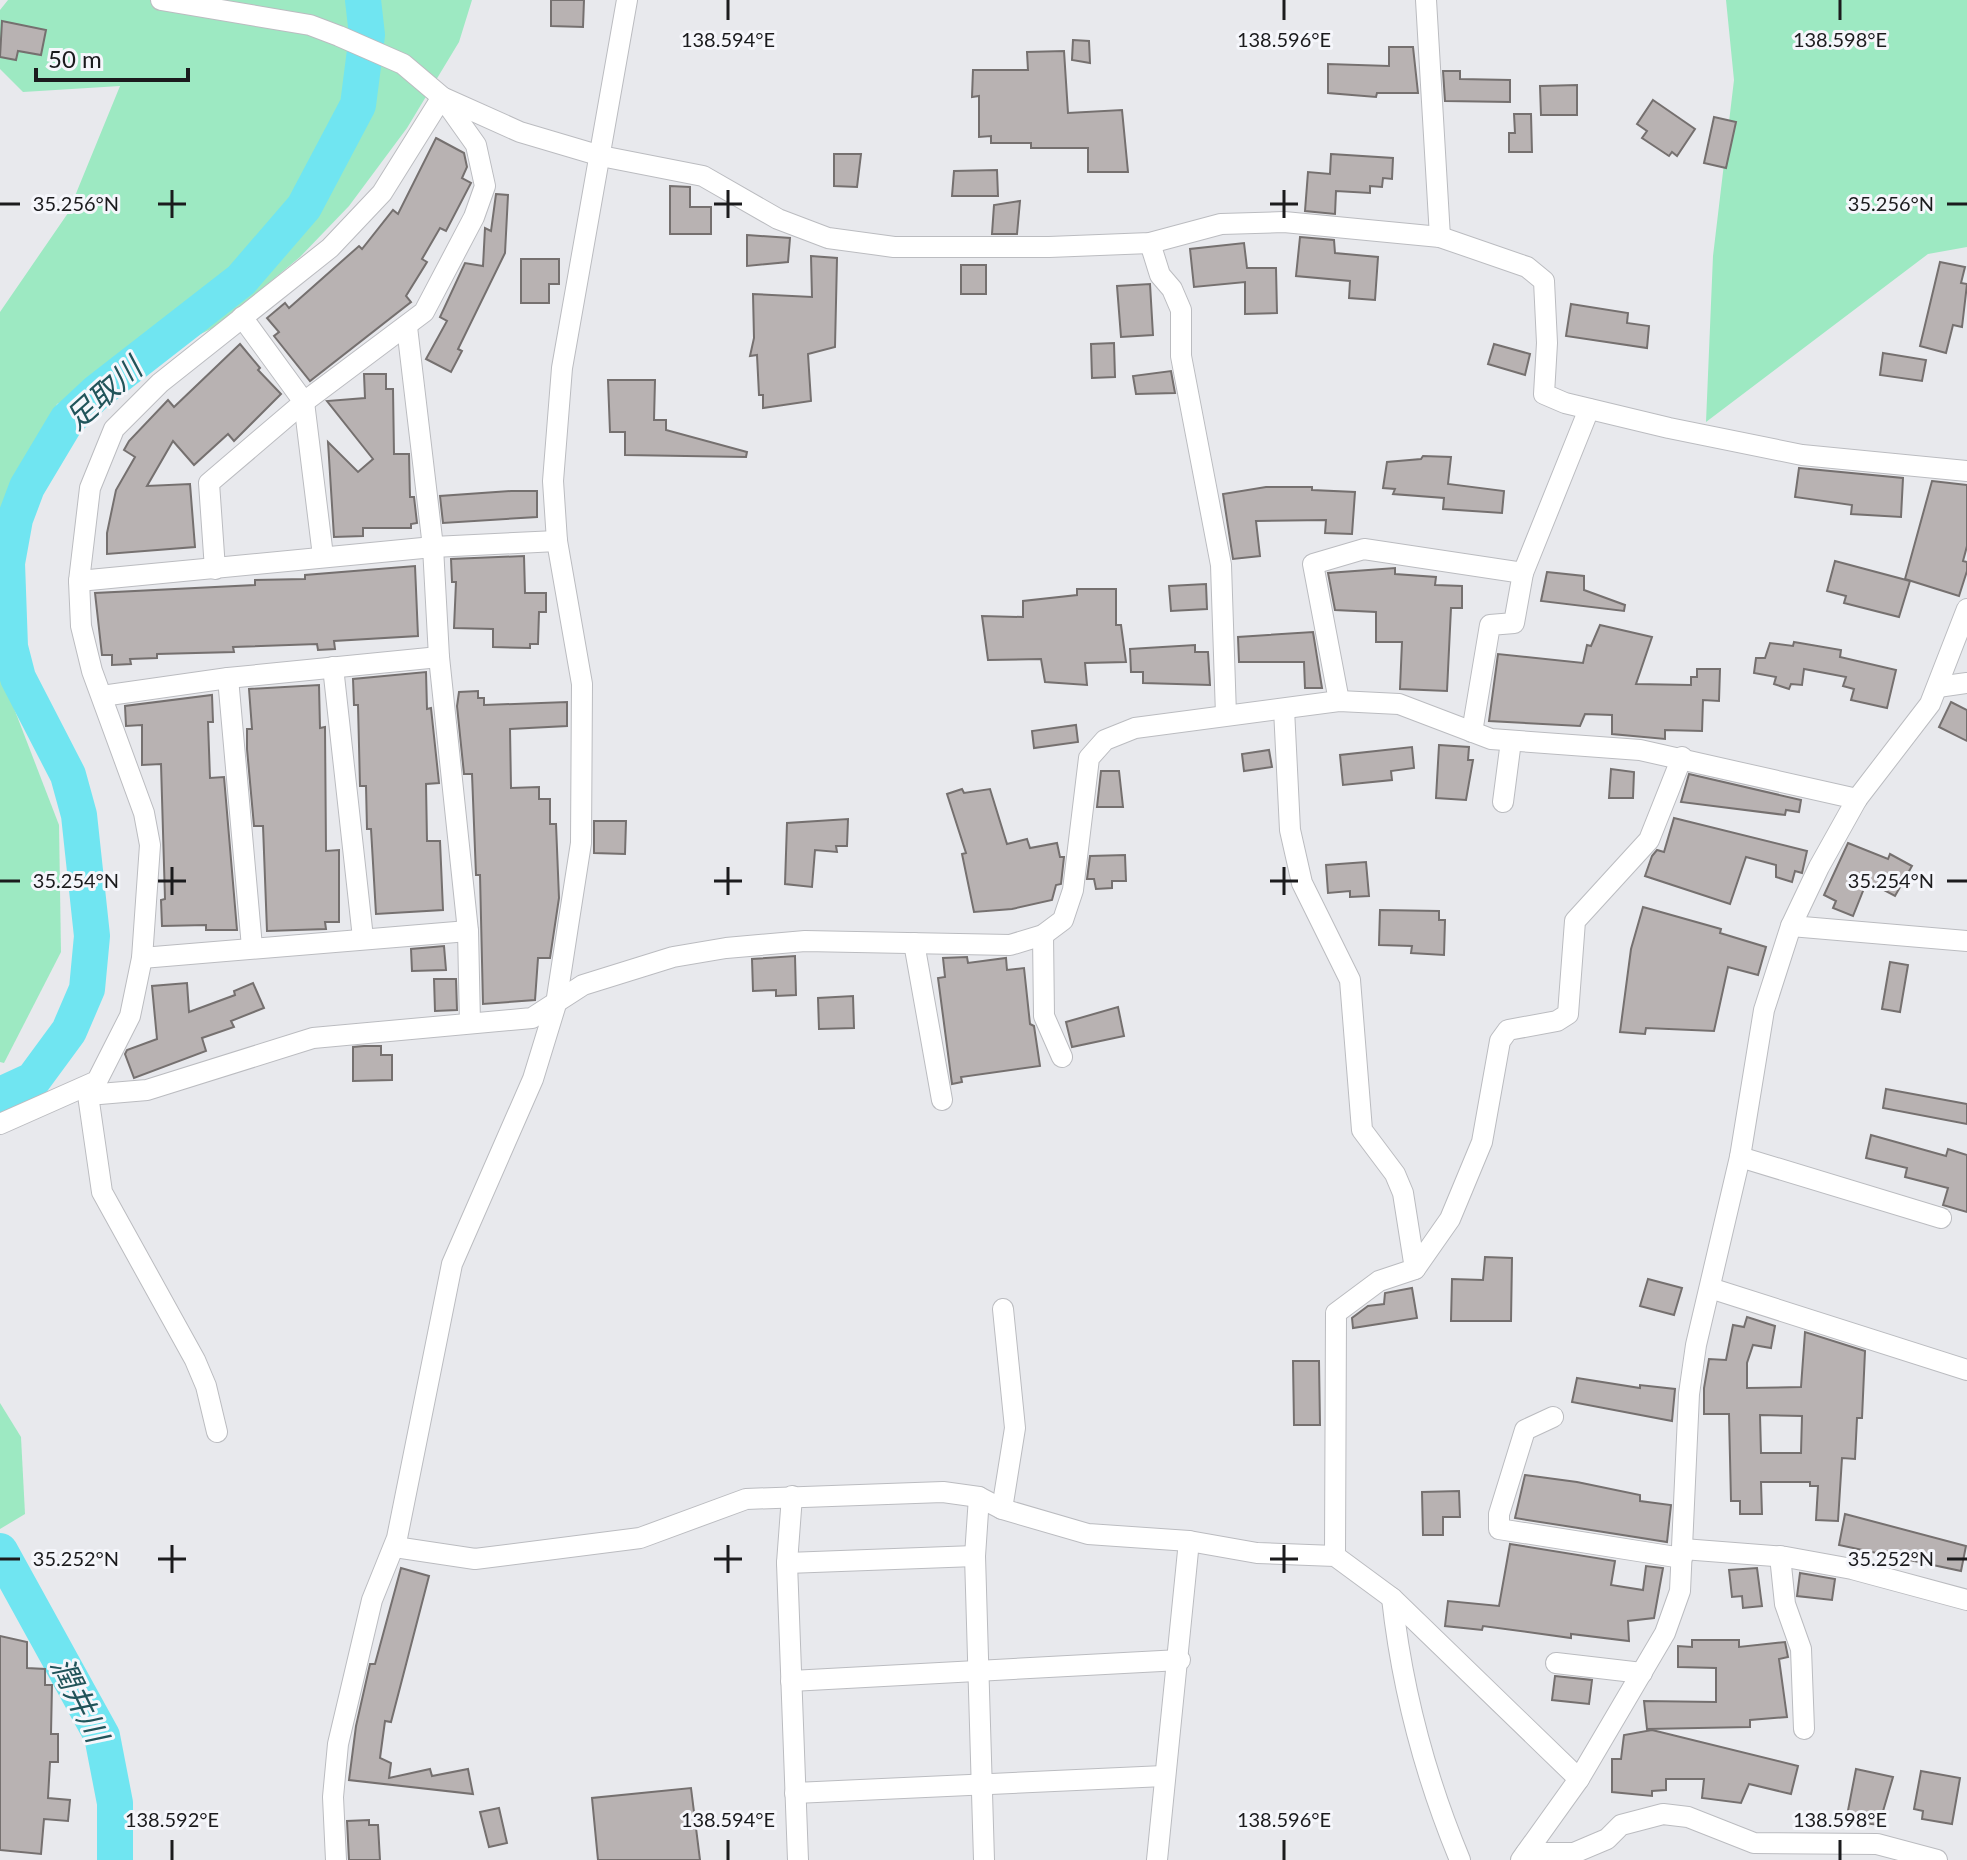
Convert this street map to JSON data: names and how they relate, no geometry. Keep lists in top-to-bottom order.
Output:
{
  "water": ["足取川", "潤井川"],
  "scale_bar": "50 m",
  "coordinates": [
    "138.594°E",
    "138.596°E",
    "138.598°E",
    "35.256°N",
    "35.254°N",
    "35.252°N",
    "138.592°E"
  ]
}
